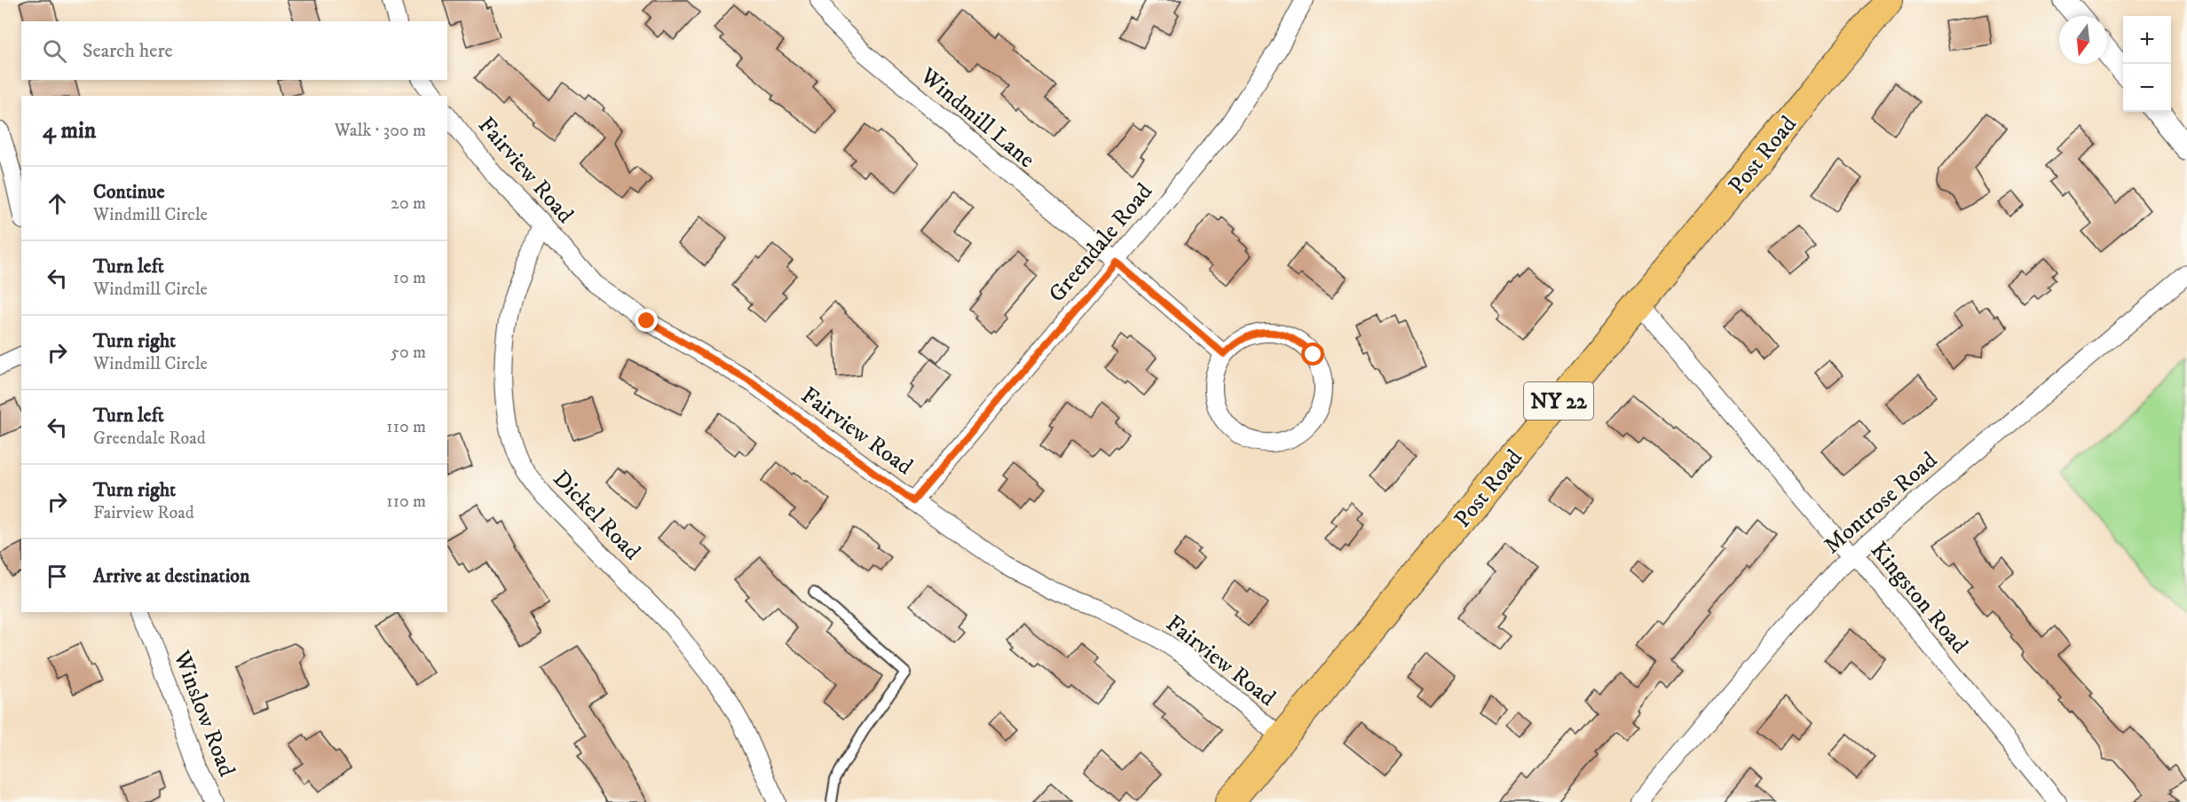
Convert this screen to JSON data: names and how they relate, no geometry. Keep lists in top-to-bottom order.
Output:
{
  "streets": {
    "main road": ["Post Road", "NY 22"],
    "street": [
      "Windmill Lane",
      "Fairview Road",
      "Greendale Road",
      "Montrose Road",
      "Dickel Road",
      "Kingston Road",
      "Winslow Road"
    ]
  },
  "crossings": [
    ["Windmill Lane", "Greendale Road"],
    ["Post Road", "Fairview Road"],
    ["Post Road", "Kingston Road"],
    ["Fairview Road", "Greendale Road"],
    ["Fairview Road", "Dickel Road"],
    ["Montrose Road", "Kingston Road"]
  ],
  "north": "bottom",
  "page": {
    "map_buttons": ["+", "−"],
    "search": "Search here",
    "heading": ["4 min", "Walk · 300 m"],
    "list": [
      ["Continue", "Windmill Circle", "20 m"],
      ["Turn left", "Windmill Circle", "10 m"],
      ["Turn right", "Windmill Circle", "50 m"],
      ["Turn left", "Greendale Road", "110 m"],
      ["Turn right", "Fairview Road", "110 m"],
      "Arrive at destination"
    ]
  }
}
